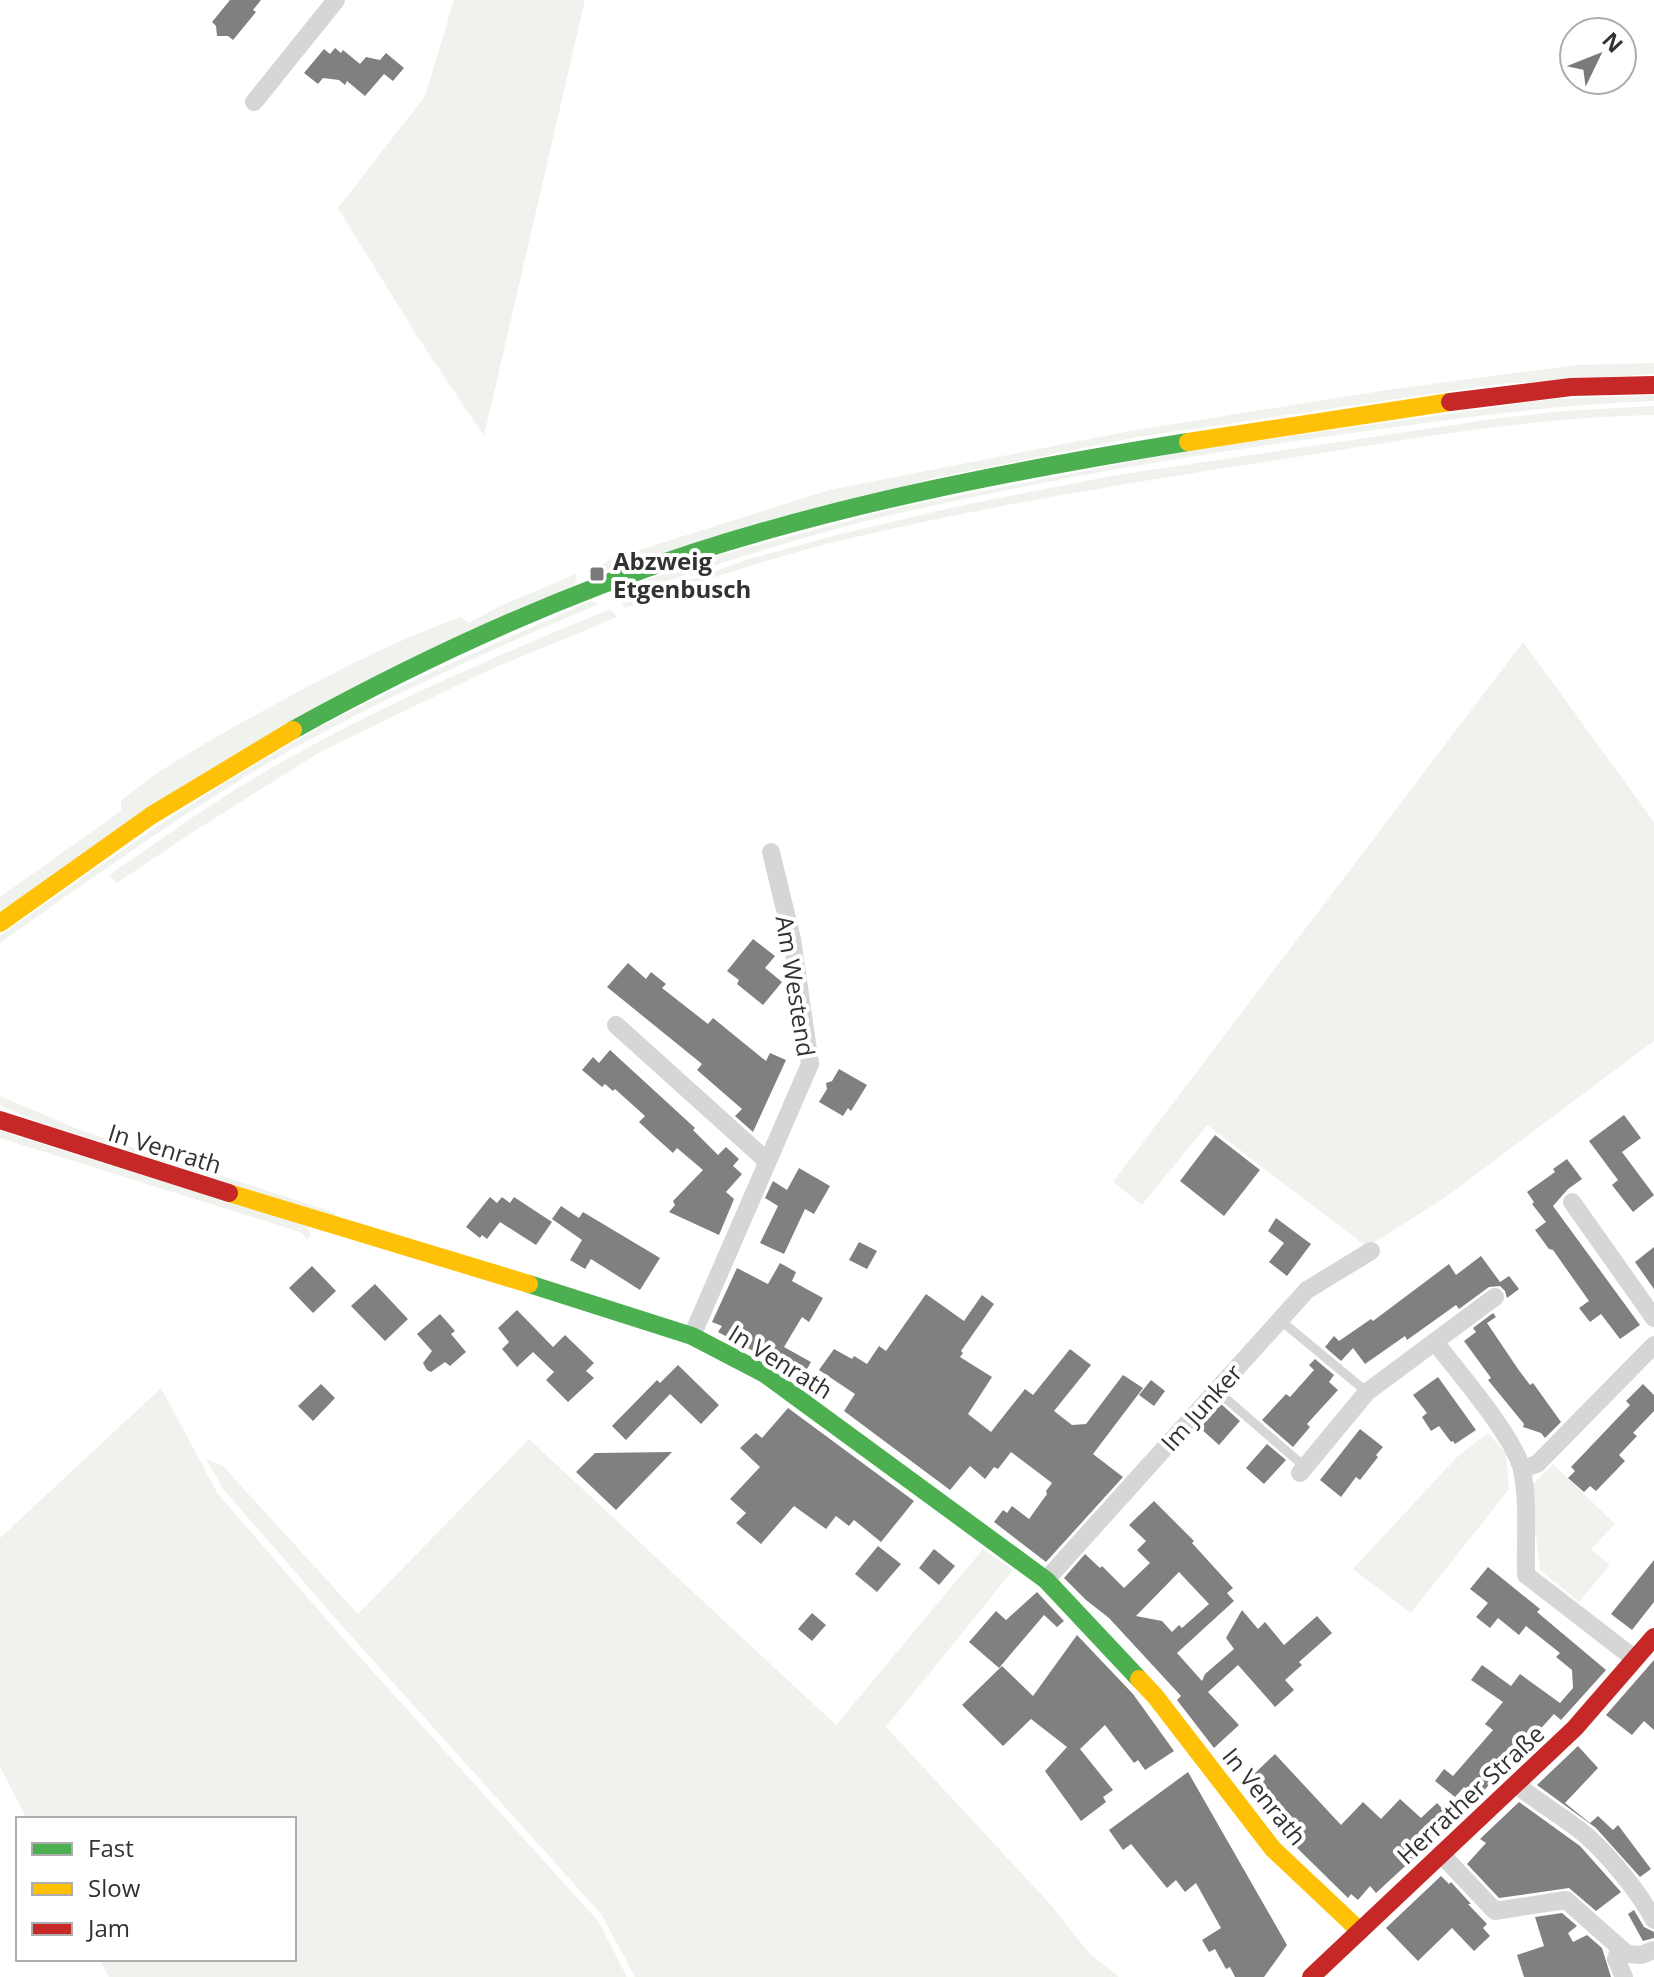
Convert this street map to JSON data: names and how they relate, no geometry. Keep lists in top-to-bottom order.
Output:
{
  "streets": {
    "street": [
      "Am Westend",
      "In Venrath",
      "Im Junker",
      "Herrather Straße"
    ]
  },
  "crossings": [
    ["Am Westend", "In Venrath"],
    ["In Venrath", "Im Junker"],
    ["In Venrath", "Herrather Straße"]
  ],
  "places": {
    "transit": ["Abzweig Etgenbusch"]
  },
  "legend": ["Fast", "Slow", "Jam"],
  "north": "top right"
}
